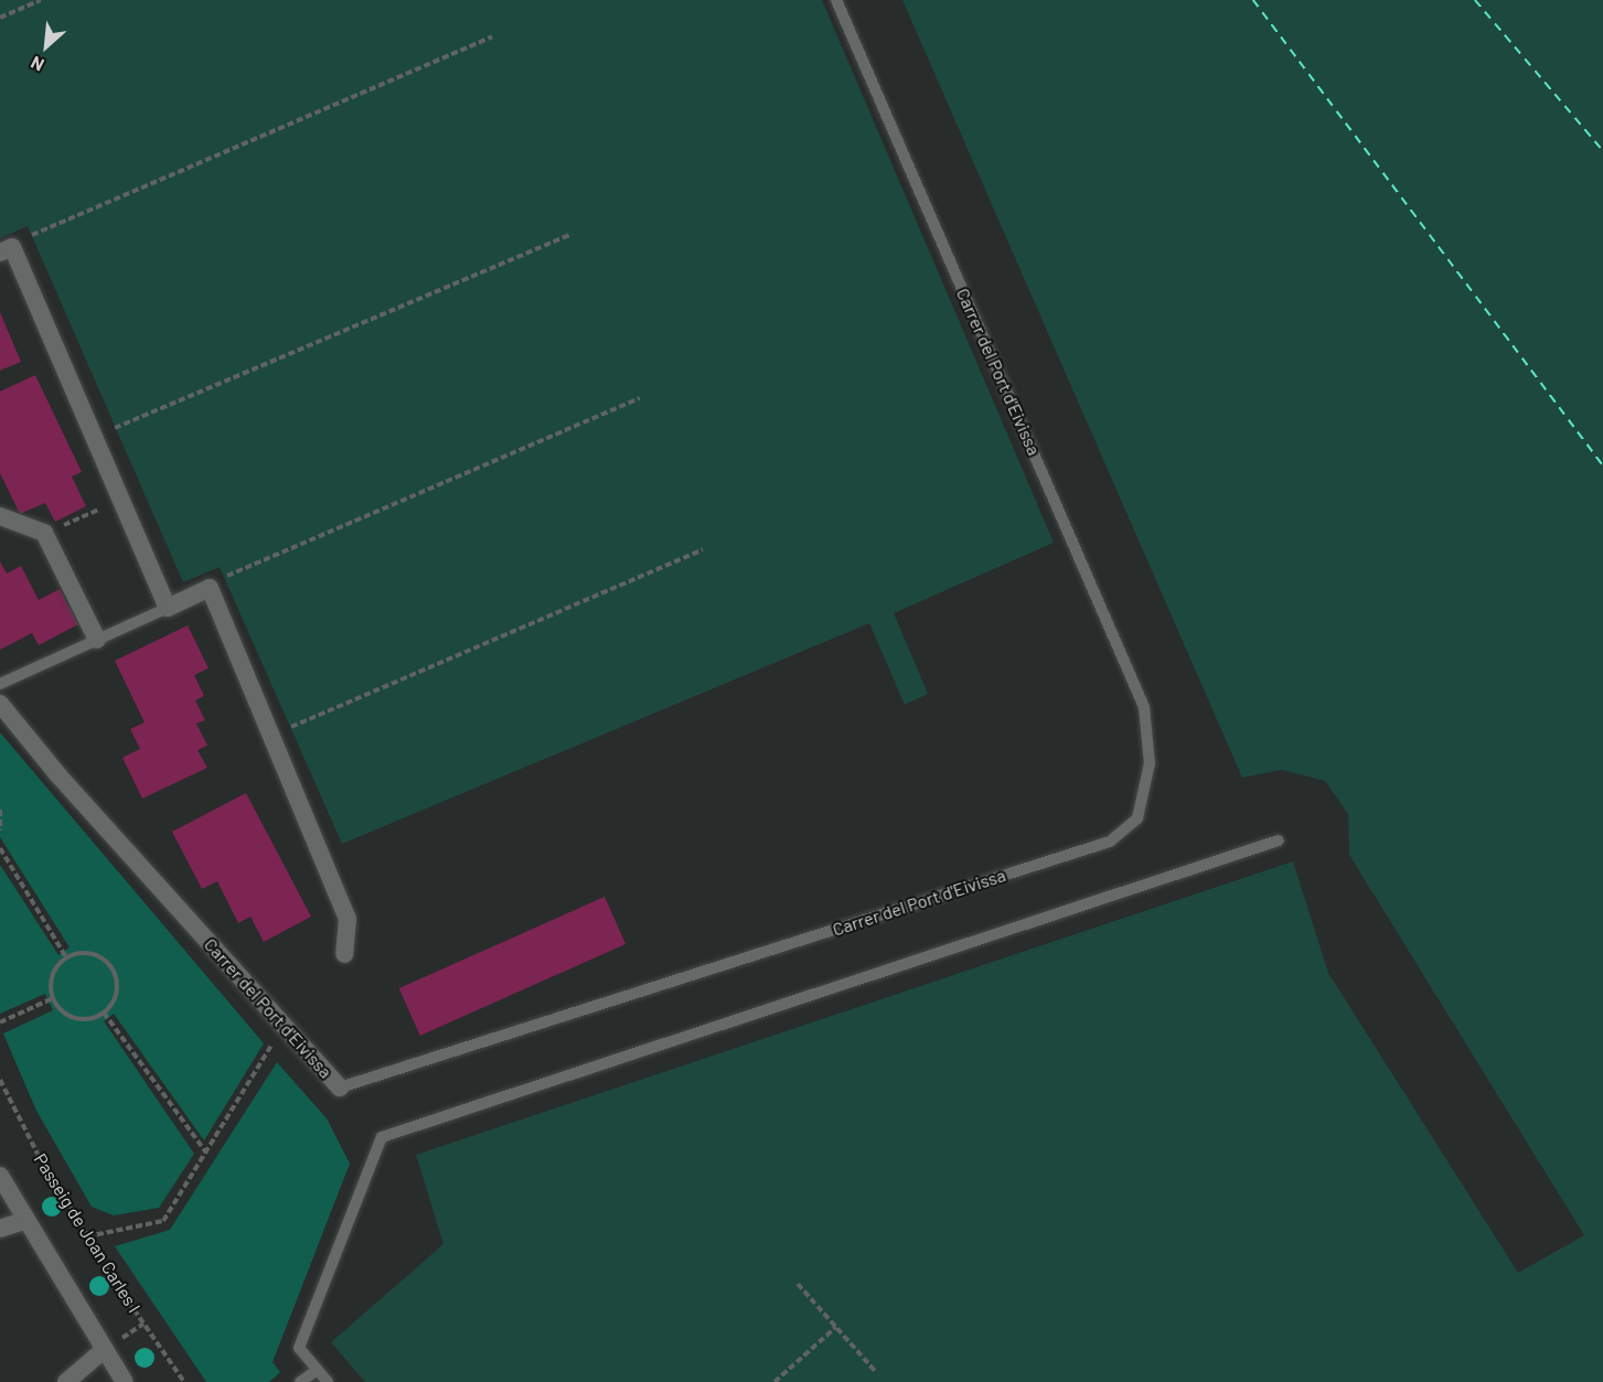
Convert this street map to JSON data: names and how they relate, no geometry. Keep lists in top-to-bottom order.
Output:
{
  "streets": {
    "street": ["Carrer del Port d'Eivissa"],
    "path": ["Passeig de Joan Carles I"]
  },
  "north": "bottom left"
}
